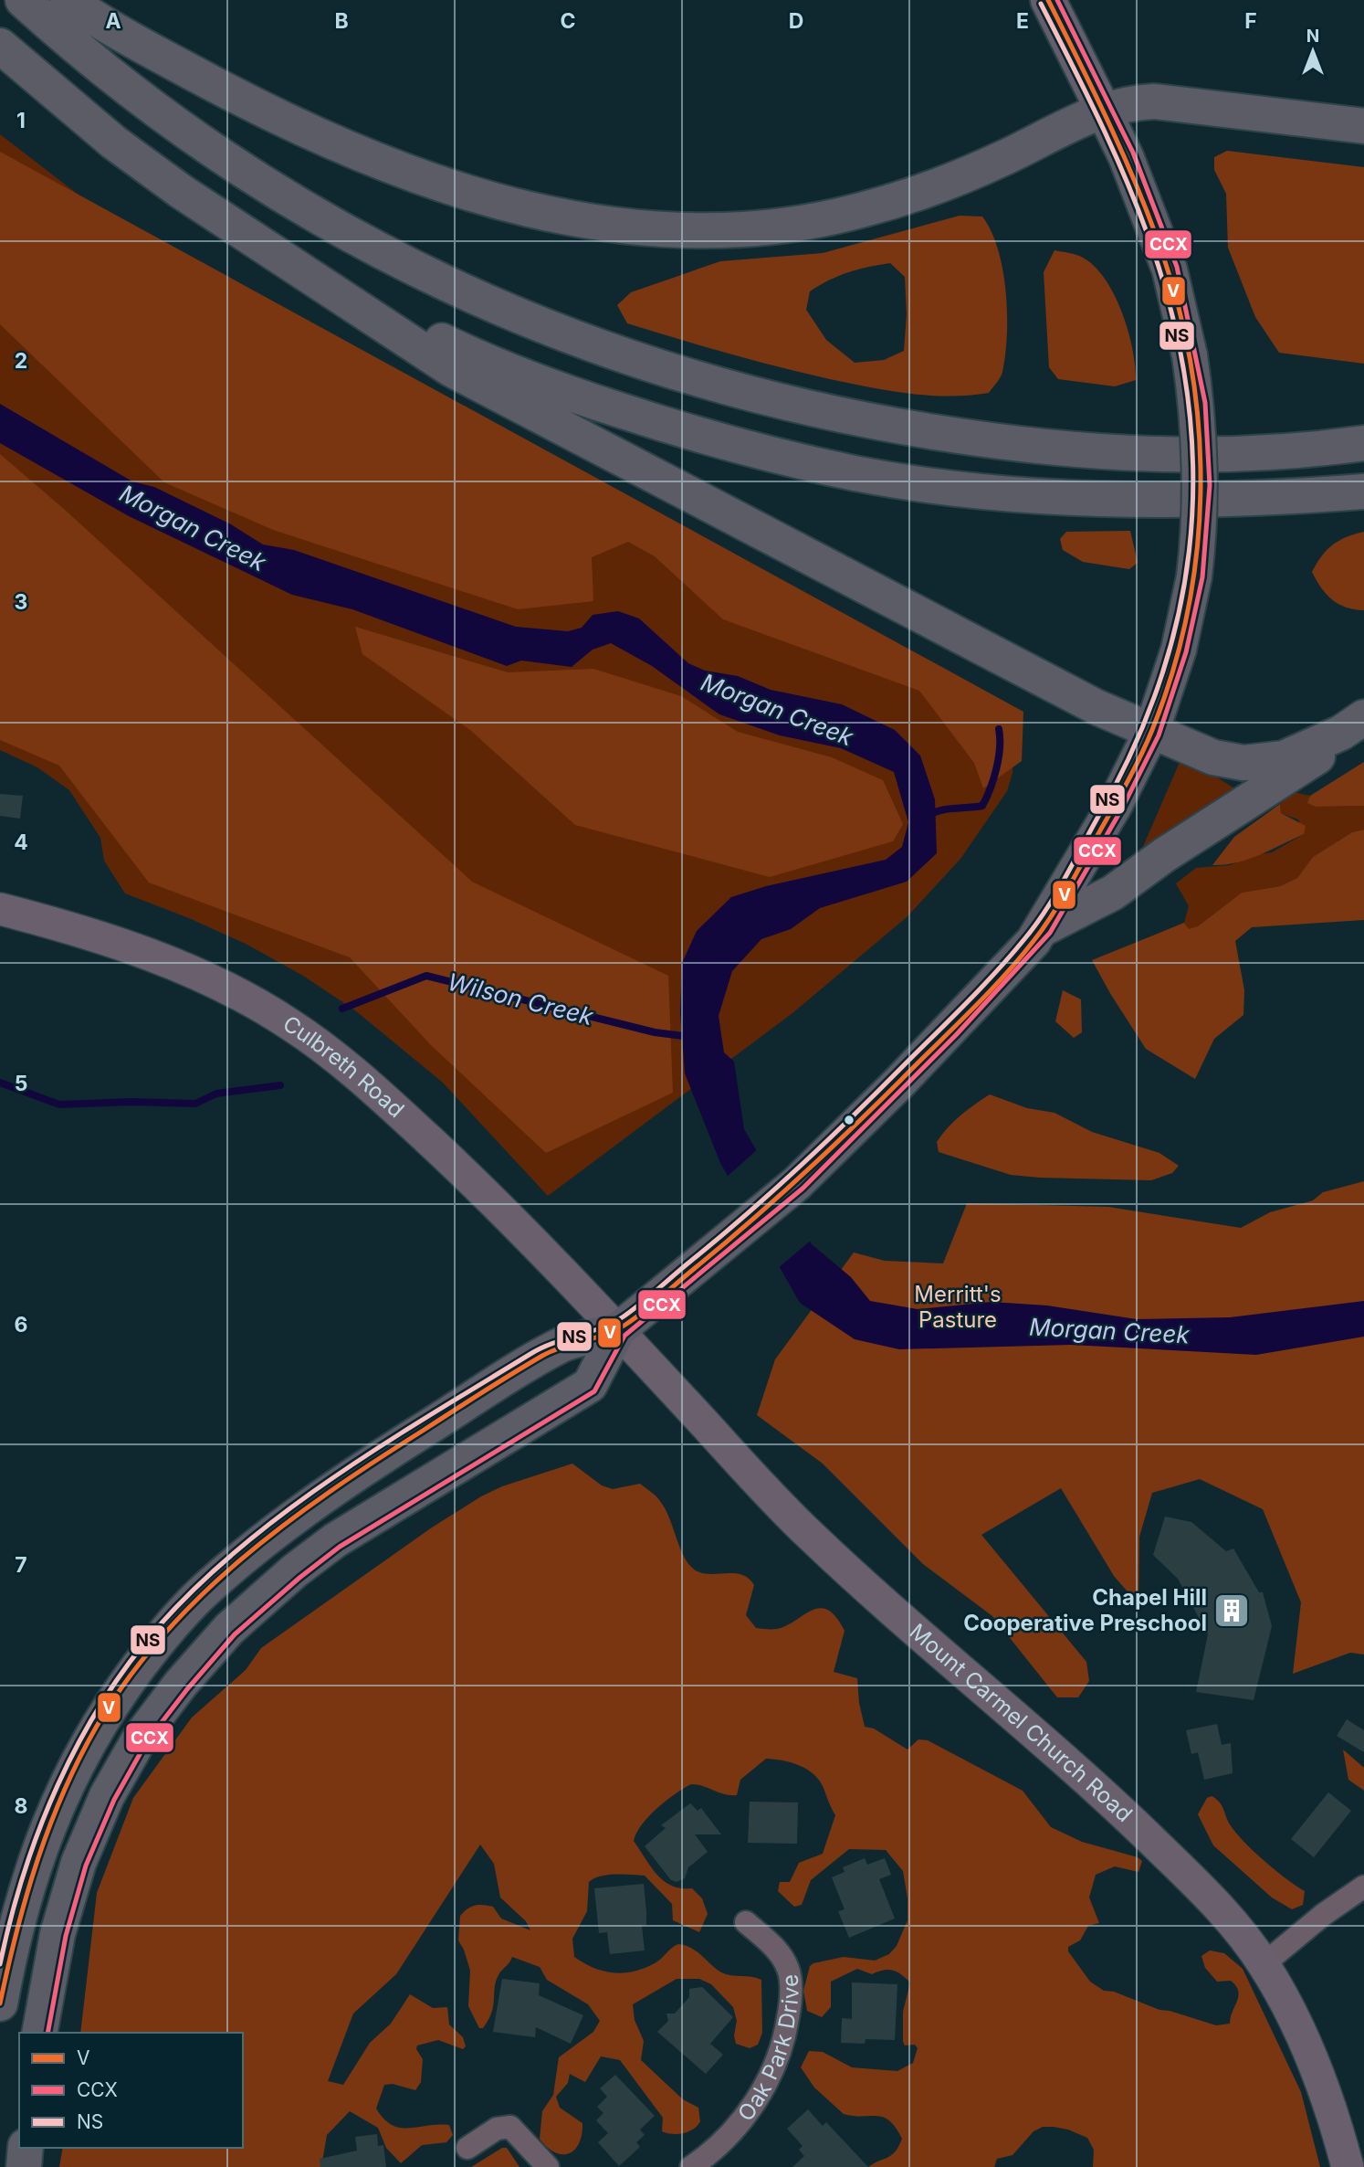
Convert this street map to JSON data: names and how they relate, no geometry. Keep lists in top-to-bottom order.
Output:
{
  "streets": {
    "main road": ["Culbreth Road", "Mount Carmel Church Road"],
    "street": ["Oak Park Drive"]
  },
  "crossings": [
    ["Culbreth Road", "Mount Carmel Church Road"]
  ],
  "water": ["Morgan Creek", "Wilson Creek"],
  "parks": ["Merritt's Pasture"],
  "places": {
    "building": ["Chapel Hill Cooperative Preschool"]
  },
  "lines": ["transit line V", "transit line CCX", "transit line NS"],
  "legend": ["V", "CCX", "NS"],
  "north": "top",
  "grid": {
    "columns": [
      "A",
      "B",
      "C",
      "D",
      "E",
      "F"
    ],
    "rows": [
      "1",
      "2",
      "3",
      "4",
      "5",
      "6",
      "7",
      "8"
    ]
  }
}
